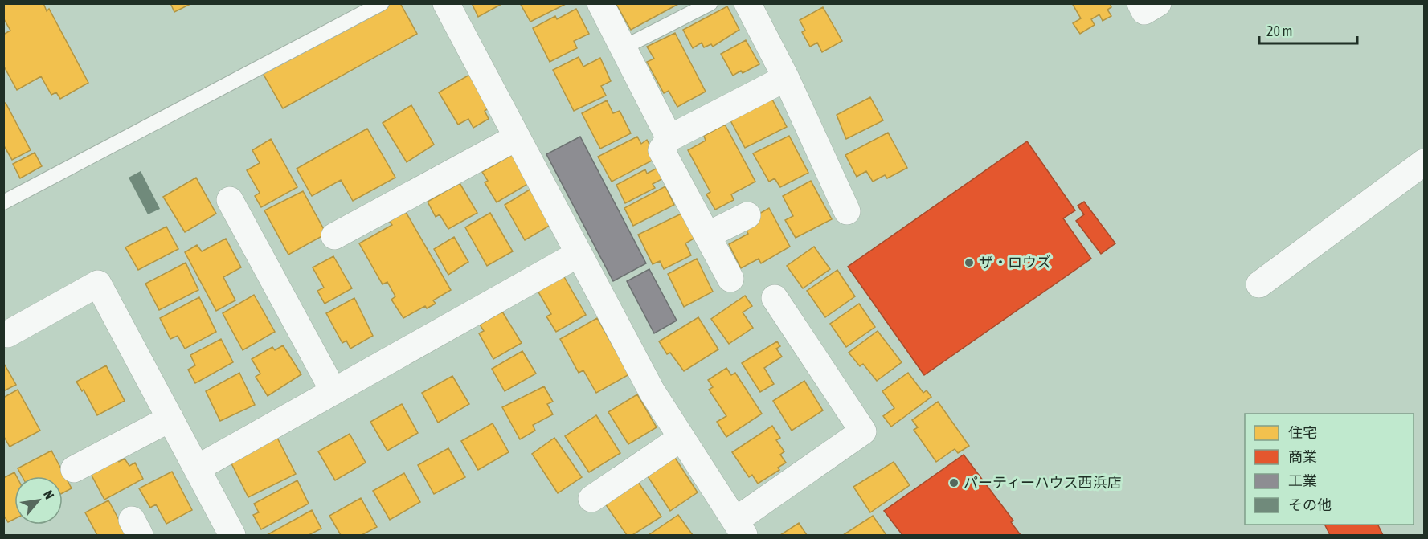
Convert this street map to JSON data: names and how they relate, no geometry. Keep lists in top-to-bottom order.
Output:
{
  "places": ["ザ・ロウズ", "パーティーハウス西浜店"],
  "legend": [
    "住宅",
    "商業",
    "工業",
    "その他"
  ],
  "scale_bar": "20 m",
  "north": "top right"
}
